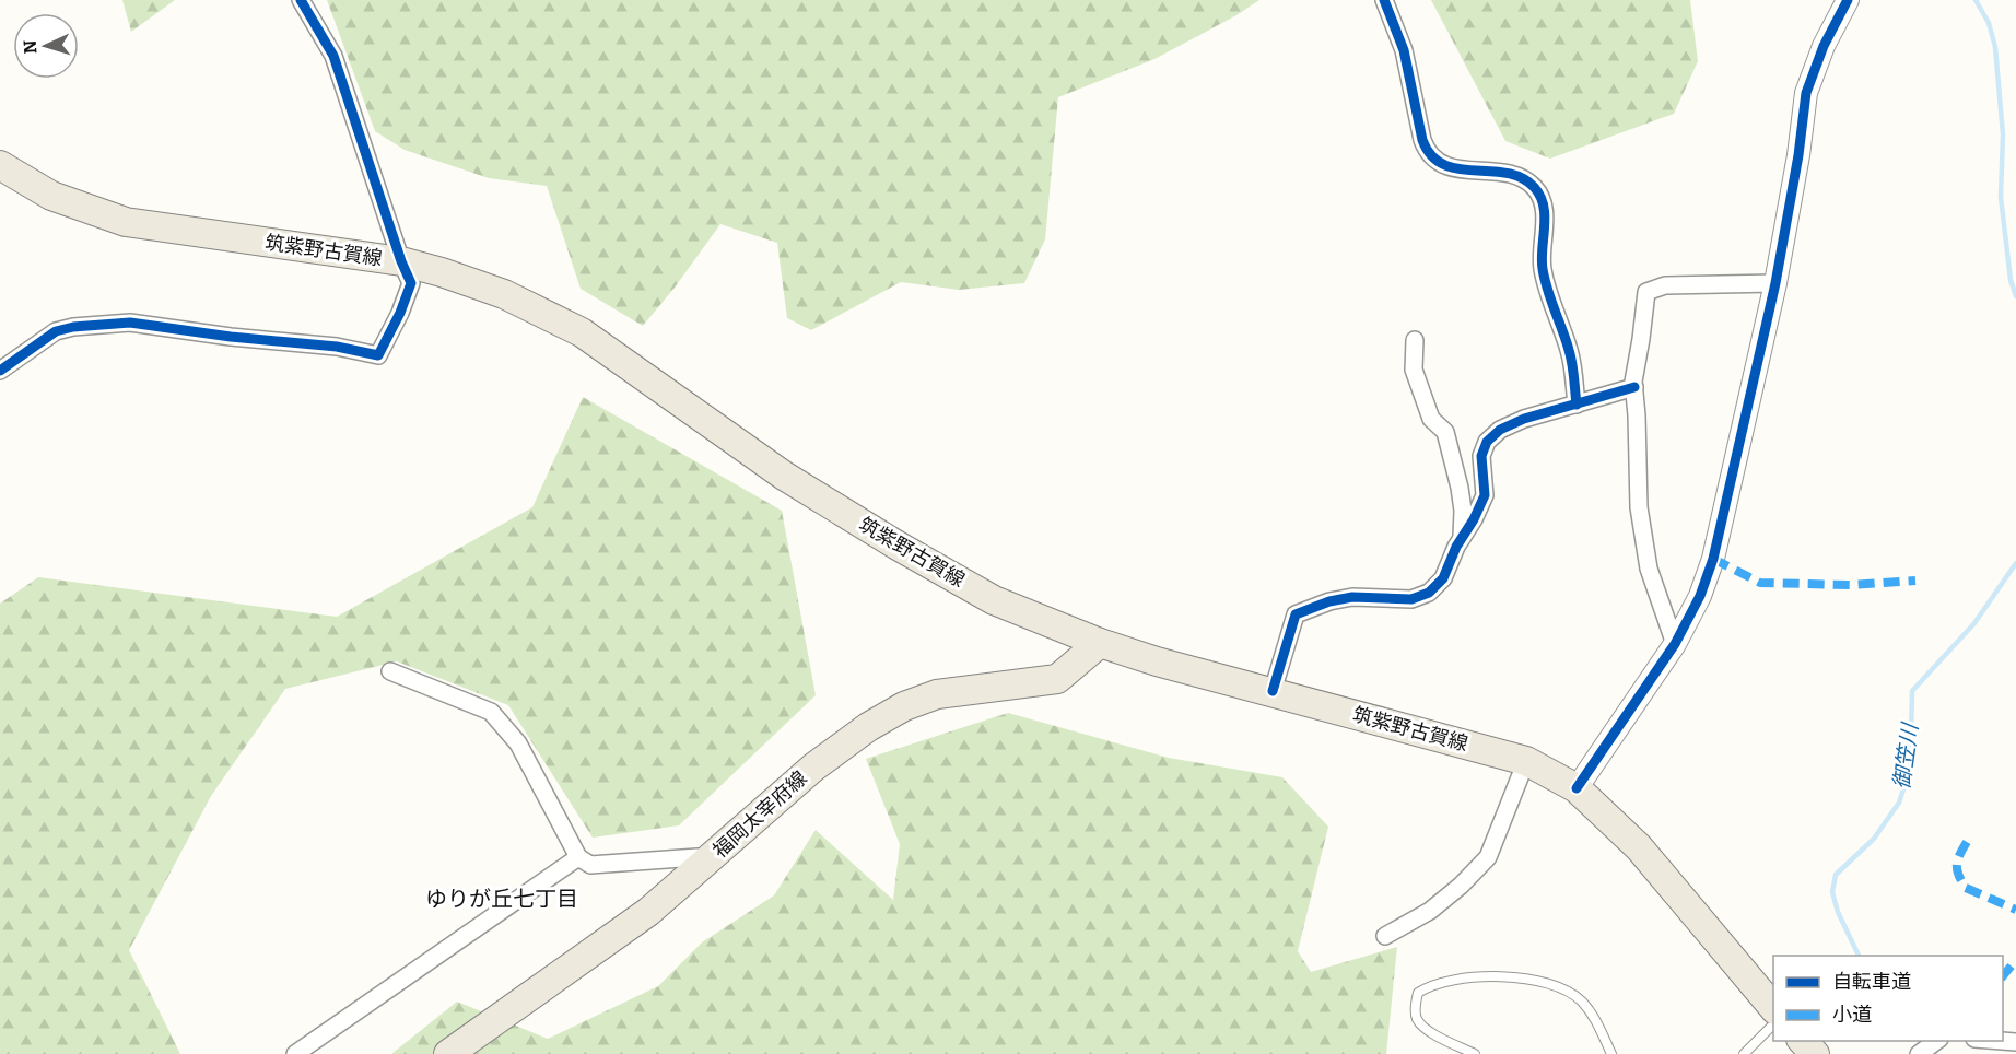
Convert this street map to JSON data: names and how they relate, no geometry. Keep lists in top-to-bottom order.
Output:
{
  "streets": {
    "main road": ["筑紫野古賀線", "福岡太宰府線"]
  },
  "crossings": [
    ["筑紫野古賀線", "福岡太宰府線"]
  ],
  "districts": ["ゆりが丘七丁目"],
  "water": ["御笠川"],
  "legend": ["自転車道", "小道"],
  "north": "left"
}
